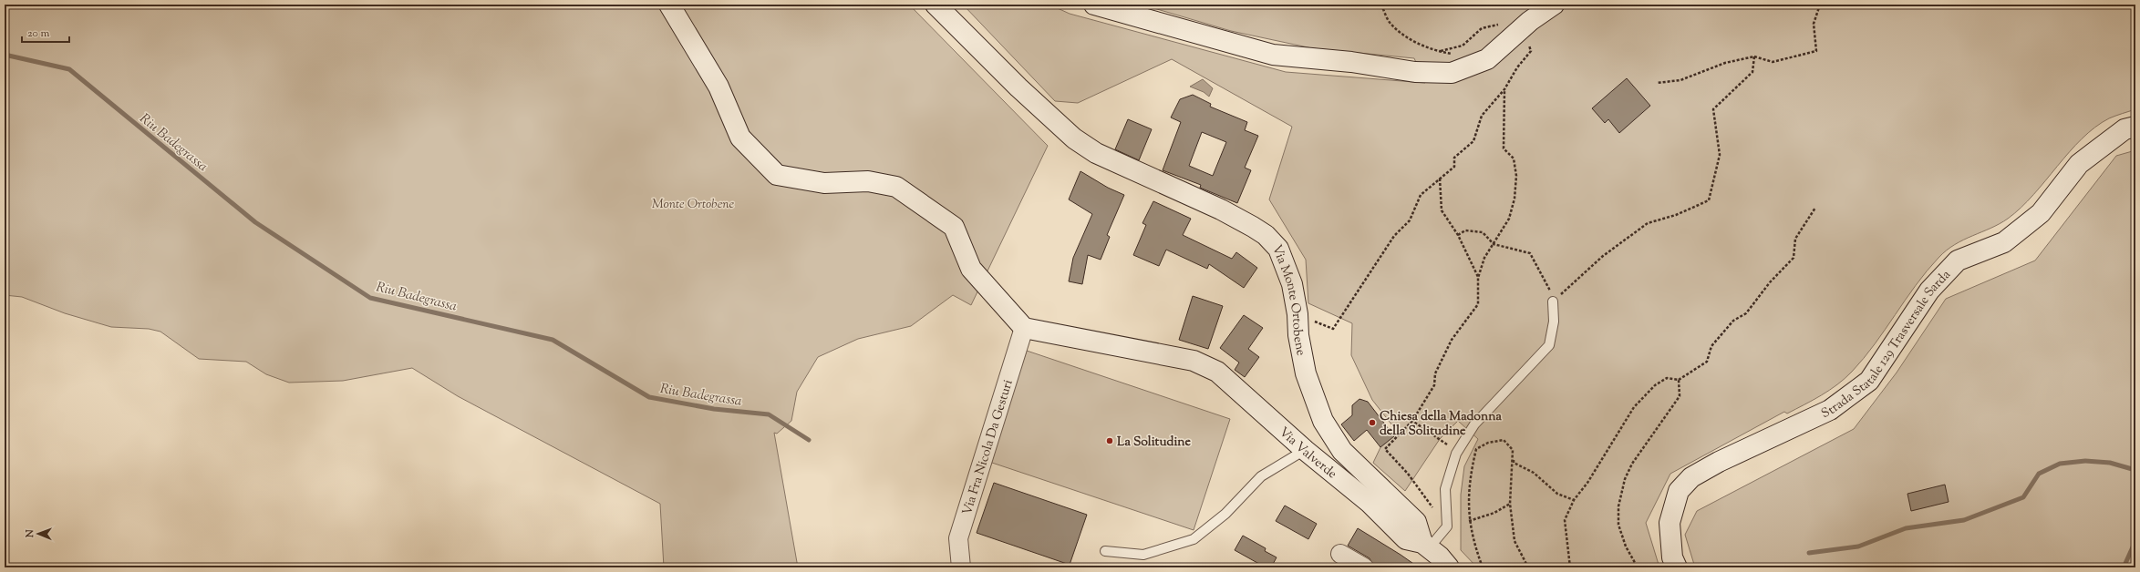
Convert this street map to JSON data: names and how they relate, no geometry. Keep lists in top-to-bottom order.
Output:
{
  "streets": {
    "street": [
      "Via Monte Ortobene",
      "Strada Statale 129 Trasversale Sarda",
      "Via Fra Nicola Da Gesturi",
      "Via Valverde"
    ]
  },
  "crossings": [
    ["Via Monte Ortobene", "Via Valverde"],
    ["Via Fra Nicola Da Gesturi", "Via Valverde"]
  ],
  "water": ["Riu Badegrassa"],
  "parks": ["Monte Ortobene"],
  "places": ["Chiesa della Madonna della Solitudine", "La Solitudine"],
  "scale_bar": "20 m",
  "north": "left"
}
